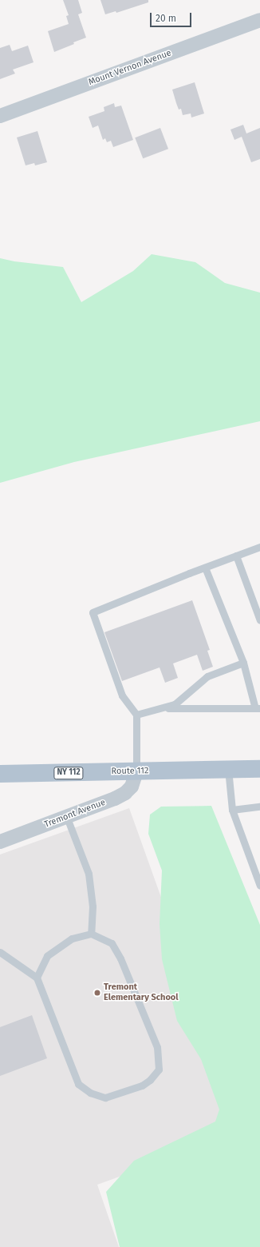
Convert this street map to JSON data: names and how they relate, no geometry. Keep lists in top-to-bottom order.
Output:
{
  "streets": {
    "main road": ["Route 112", "NY 112"],
    "street": ["Mount Vernon Avenue", "Tremont Avenue"]
  },
  "crossings": [
    ["Route 112", "Tremont Avenue"]
  ],
  "places": ["Tremont Elementary School"],
  "scale_bar": "20 m"
}
